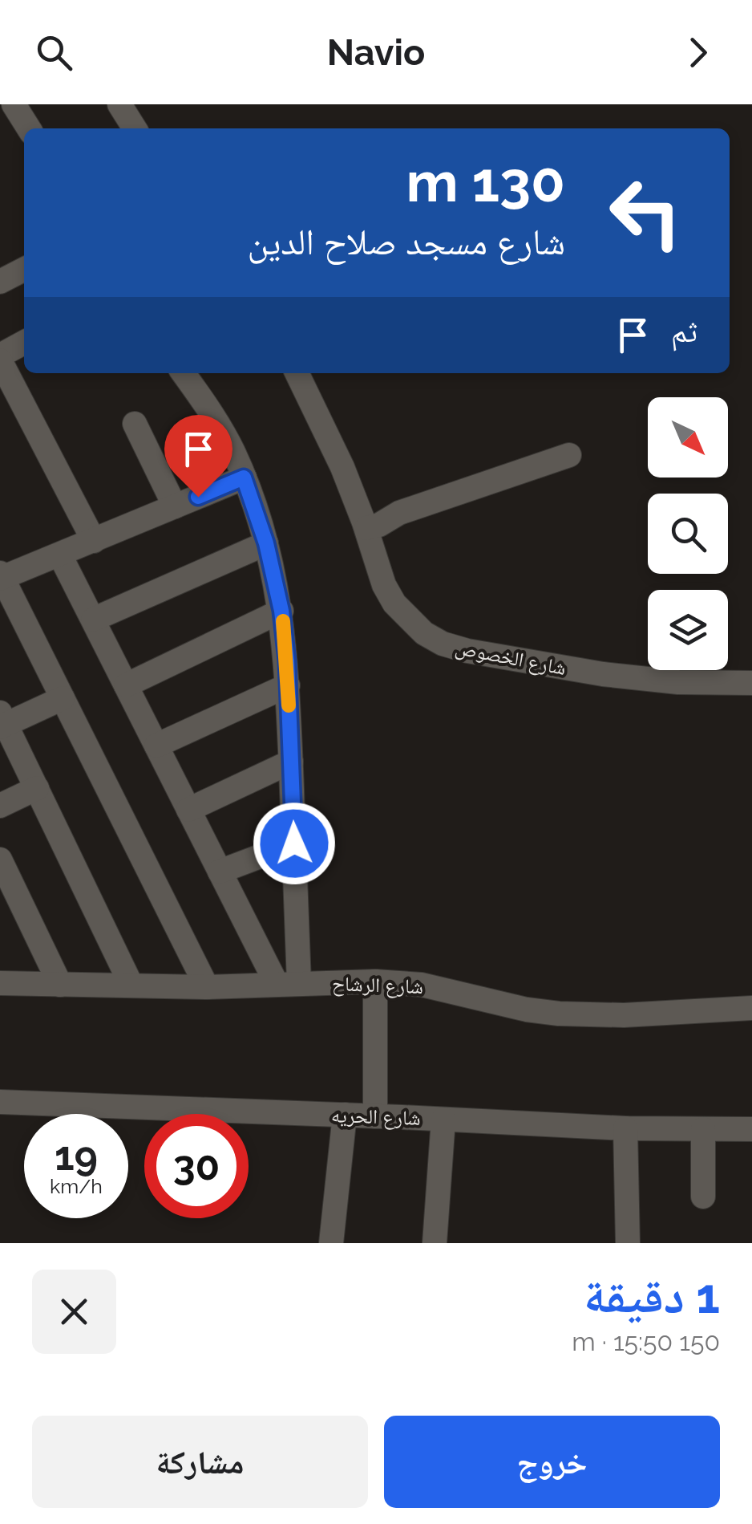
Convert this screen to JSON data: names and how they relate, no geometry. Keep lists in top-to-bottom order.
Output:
{
  "streets": {
    "street": ["شارع الخصوص", "شارع الرشاح", "شارع الحريه"]
  },
  "north": "bottom right",
  "page": {
    "header": "Navio",
    "turn": ["130 m", "شارع مسجد صلاح الدين"],
    "then": "ثم",
    "speed": "19 km/h",
    "limit": "30",
    "heading": ["1 دقيقة", "150 m · 15:50"],
    "buttons": ["خروج", "مشاركة"]
  }
}
